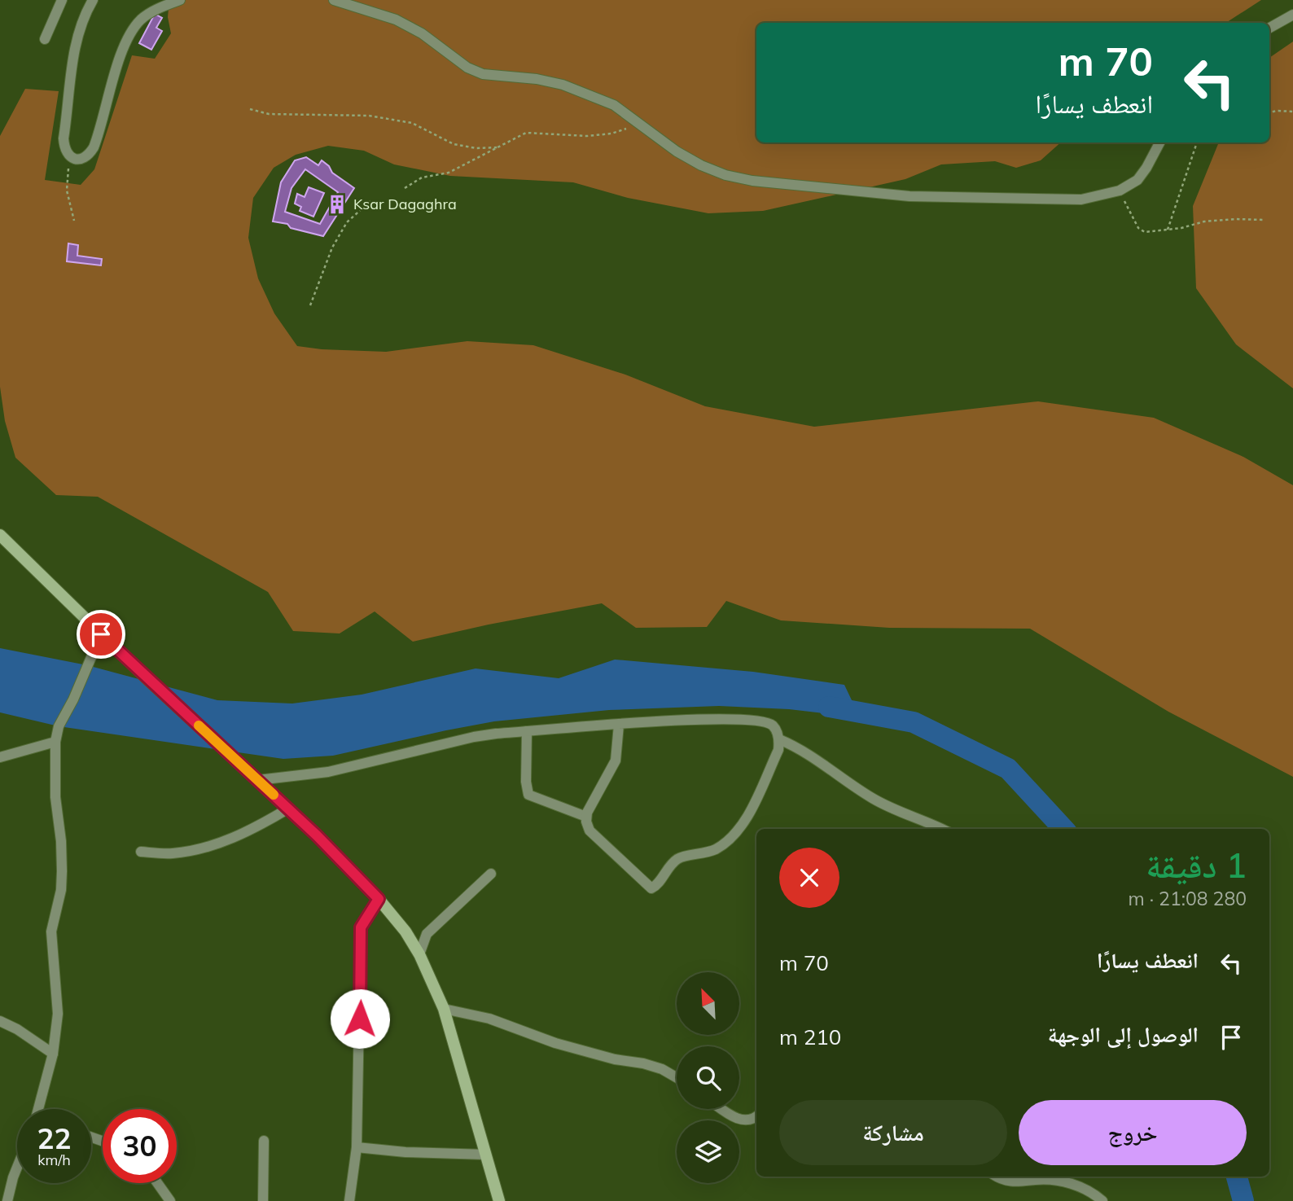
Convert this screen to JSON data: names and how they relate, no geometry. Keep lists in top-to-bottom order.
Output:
{
  "places": {
    "building": ["Ksar Dagaghra"]
  },
  "north": "top left",
  "page": {
    "turn": ["70 m", "انعطف يسارًا"],
    "heading": ["1 دقيقة", "280 m · 21:08"],
    "list": [
      {
        "name": "انعطف يسارًا",
        "value": "70 m"
      },
      {
        "name": "الوصول إلى الوجهة",
        "value": "210 m"
      }
    ],
    "buttons": ["خروج", "مشاركة"],
    "speed": "22 km/h",
    "limit": "30"
  }
}
